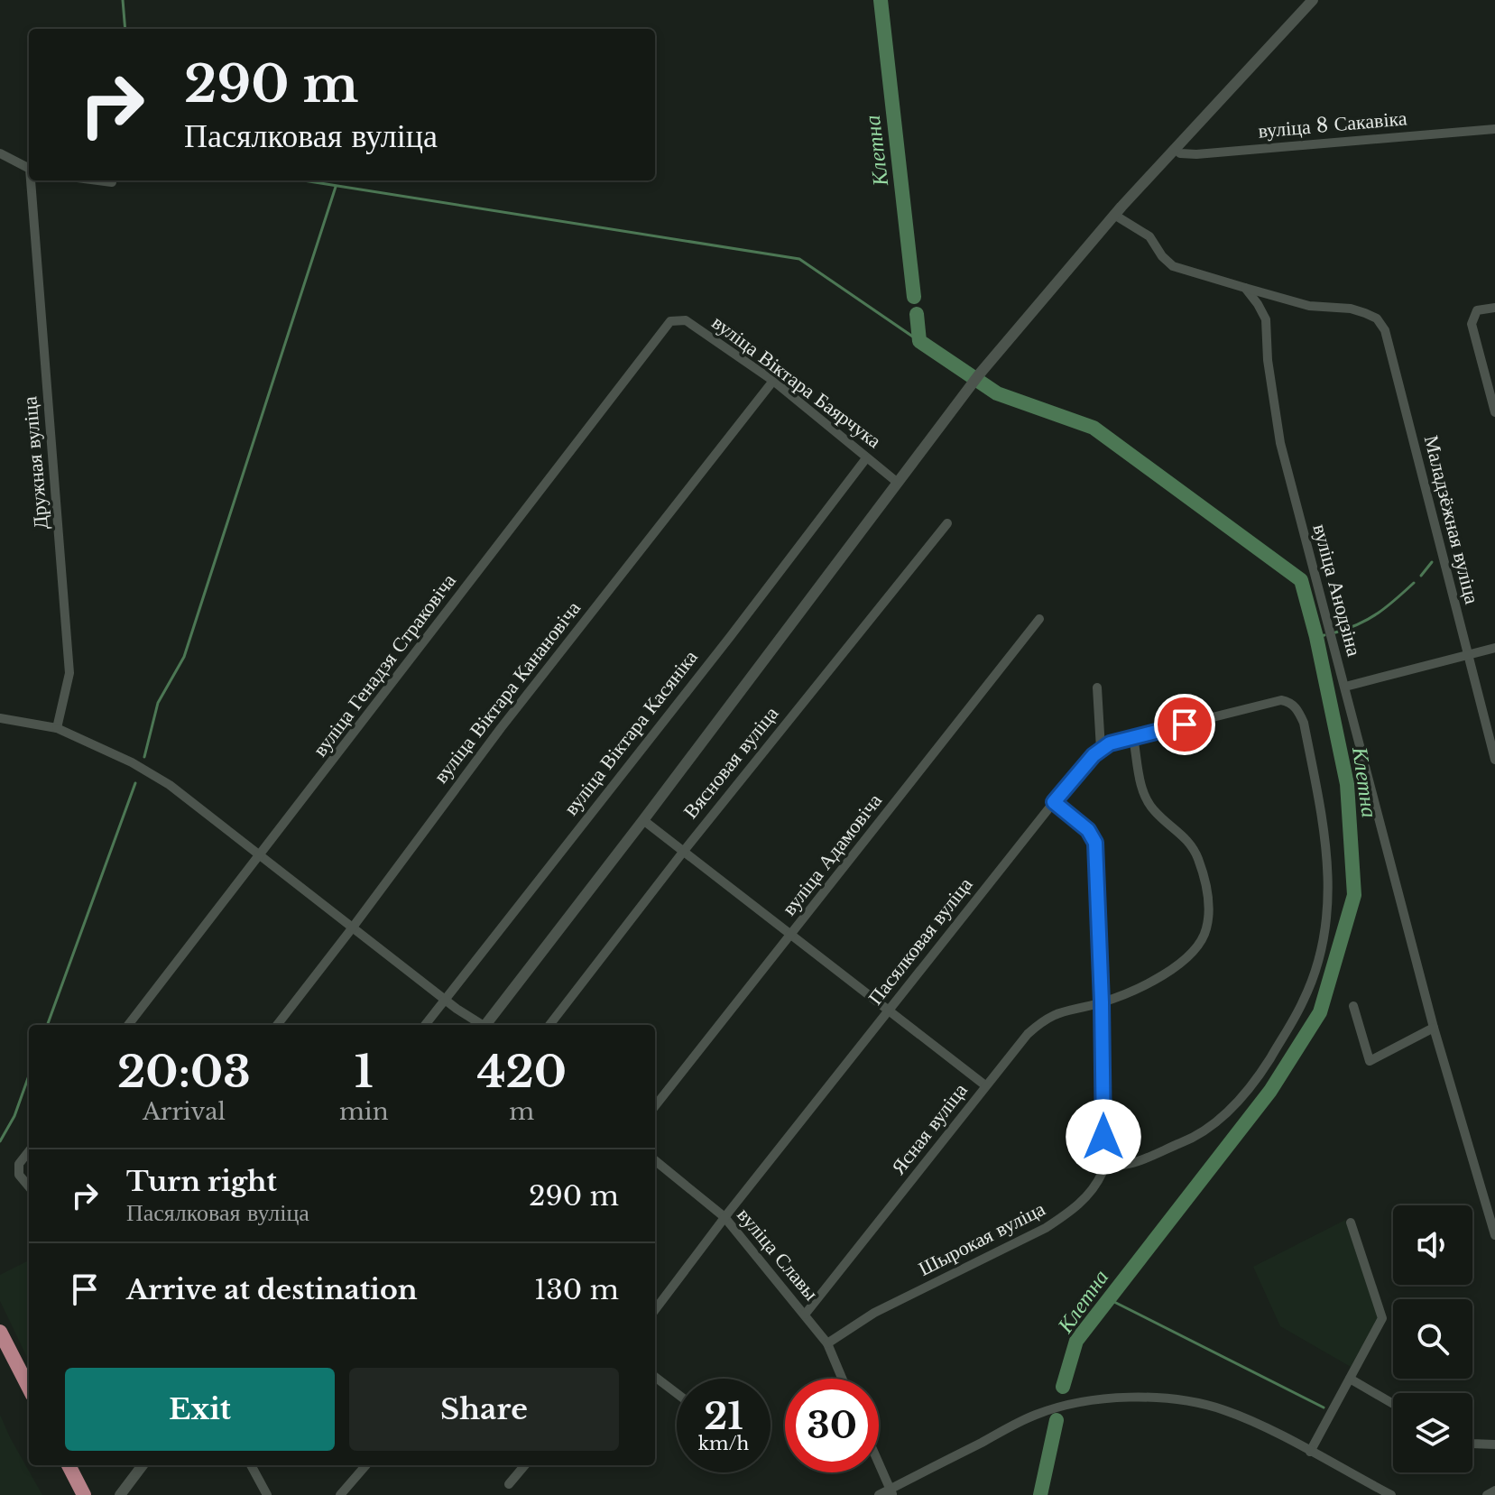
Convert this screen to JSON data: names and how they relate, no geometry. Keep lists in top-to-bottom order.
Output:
{
  "streets": {
    "street": [
      "вуліца 8 Сакавіка",
      "вуліца Віктара Баярчука",
      "Дружная вуліца",
      "Маладзёжная вуліца",
      "вуліца Анодзіна",
      "вуліца Генадзя Страковіча",
      "вуліца Віктара Канановіча",
      "вуліца Віктара Касяніка",
      "Вясновая вуліца",
      "вуліца Адамовіча",
      "Пасялковая вуліца",
      "Ясная вуліца",
      "Шырокая вуліца",
      "вуліца Славы"
    ]
  },
  "crossings": [
    ["вуліца Віктара Баярчука", "вуліца Генадзя Страковіча"],
    ["вуліца Віктара Баярчука", "вуліца Віктара Канановіча"],
    ["вуліца Віктара Баярчука", "вуліца Віктара Касяніка"],
    ["Маладзёжная вуліца", "вуліца Анодзіна"],
    ["Пасялковая вуліца", "Шырокая вуліца"],
    ["Пасялковая вуліца", "вуліца Славы"],
    ["Ясная вуліца", "Шырокая вуліца"],
    ["Ясная вуліца", "вуліца Славы"],
    ["Шырокая вуліца", "вуліца Славы"]
  ],
  "water": ["Клетна"],
  "page": {
    "turn": ["290 m", "Пасялковая вуліца"],
    "eta": [
      "20:03",
      "Arrival",
      "1",
      "min",
      "420",
      "m"
    ],
    "list": [
      {
        "name": "Turn right",
        "note": "Пасялковая вуліца",
        "value": "290 m"
      },
      {
        "name": "Arrive at destination",
        "value": "130 m"
      }
    ],
    "buttons": ["Exit", "Share"],
    "speed": "21 km/h",
    "limit": "30"
  }
}
